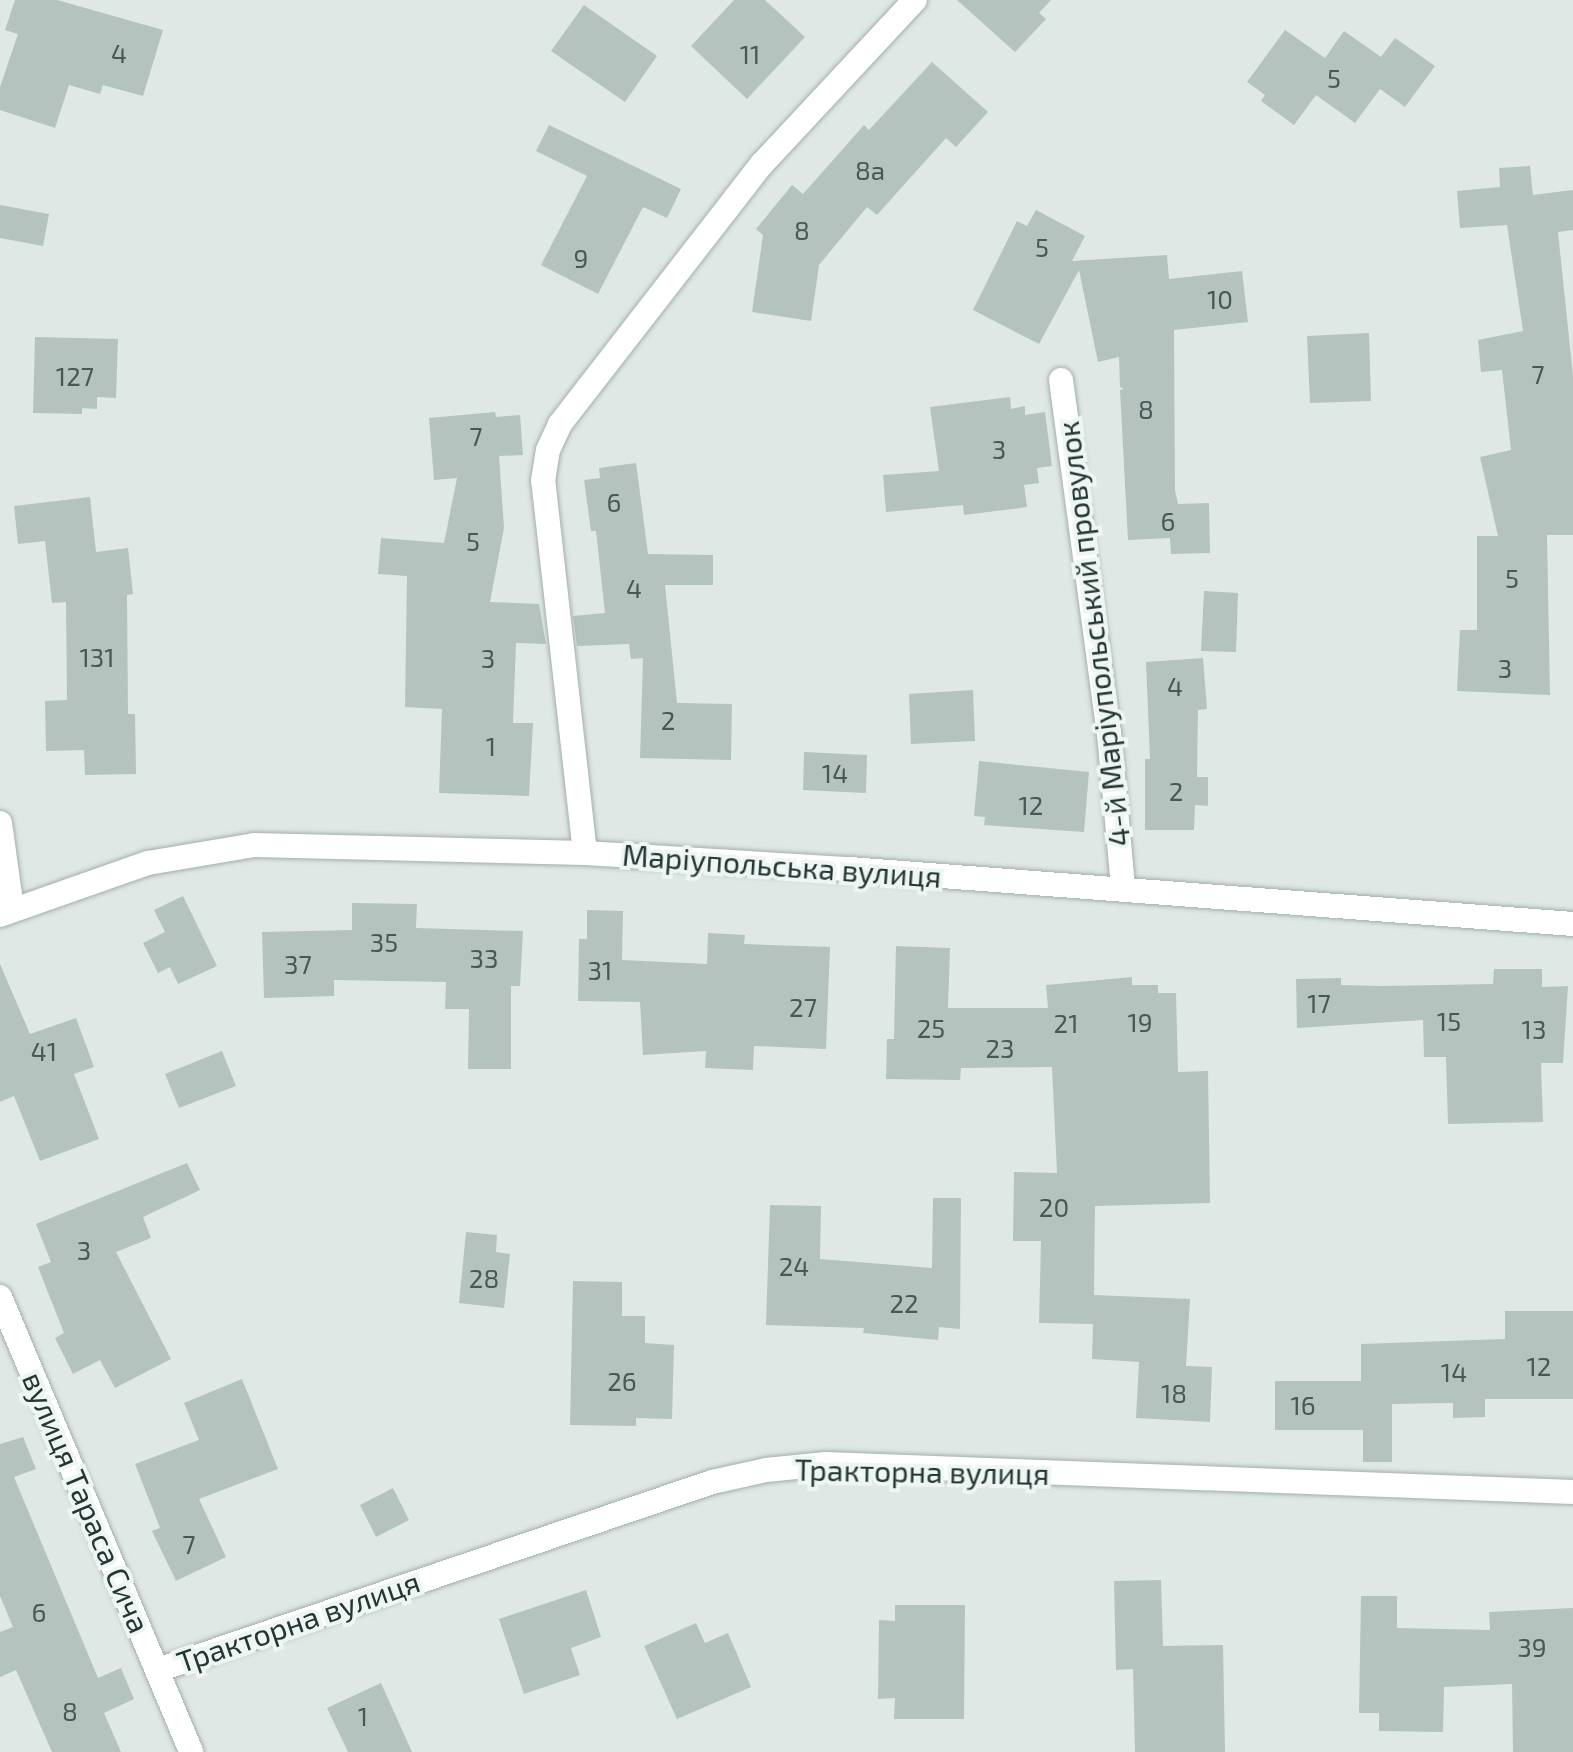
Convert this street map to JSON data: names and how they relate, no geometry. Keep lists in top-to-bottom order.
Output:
{
  "streets": {
    "street": [
      "4-й Маріупольський провулок",
      "Маріупольська вулиця",
      "Тракторна вулиця",
      "вулиця Тараса Сича"
    ]
  },
  "crossings": [
    ["4-й Маріупольський провулок", "Маріупольська вулиця"],
    ["Тракторна вулиця", "вулиця Тараса Сича"]
  ],
  "house_numbers": [
    "4",
    "11",
    "5",
    "8а",
    "8",
    "5",
    "9",
    "10",
    "7",
    "127",
    "8",
    "7",
    "3",
    "6",
    "6",
    "5",
    "5",
    "4",
    "131",
    "3",
    "3",
    "4",
    "2",
    "1",
    "14",
    "2",
    "12",
    "35",
    "33",
    "37",
    "31",
    "17",
    "27",
    "15",
    "19",
    "21",
    "25",
    "13",
    "23",
    "41",
    "20",
    "3",
    "24",
    "28",
    "22",
    "12",
    "14",
    "26",
    "18",
    "16",
    "7",
    "6",
    "39",
    "8",
    "1"
  ]
}
